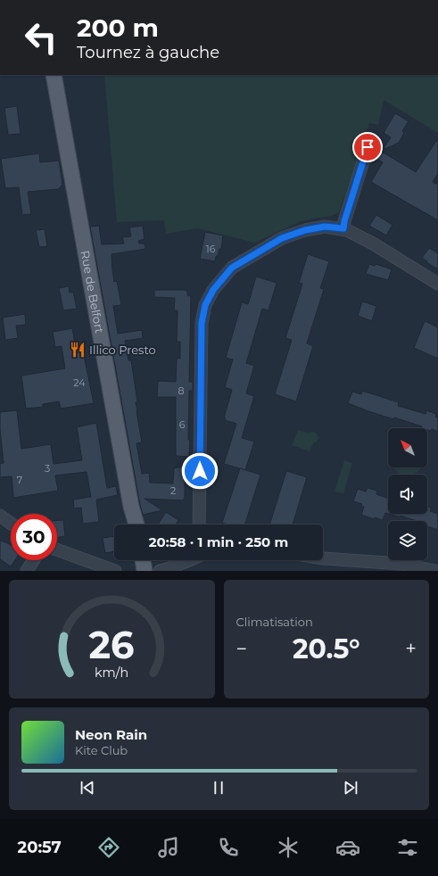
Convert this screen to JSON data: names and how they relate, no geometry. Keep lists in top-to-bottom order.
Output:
{
  "streets": {
    "main road": ["Rue de Belfort"]
  },
  "places": {
    "restaurant": ["Illico Presto"]
  },
  "house_numbers": [
    "16",
    "24",
    "8",
    "6",
    "3",
    "7",
    "2"
  ],
  "north": "top left",
  "page": {
    "turn": ["200 m", "Tournez à gauche"],
    "limit": "30",
    "trip": "20:58 · 1 min · 250 m",
    "tile": "Climatisation",
    "heat": ["−", "20.5°", "+"],
    "song": ["Neon Rain", "Kite Club"],
    "tabs": "20:57",
    "gauge": ["26", "km/h"]
  }
}
